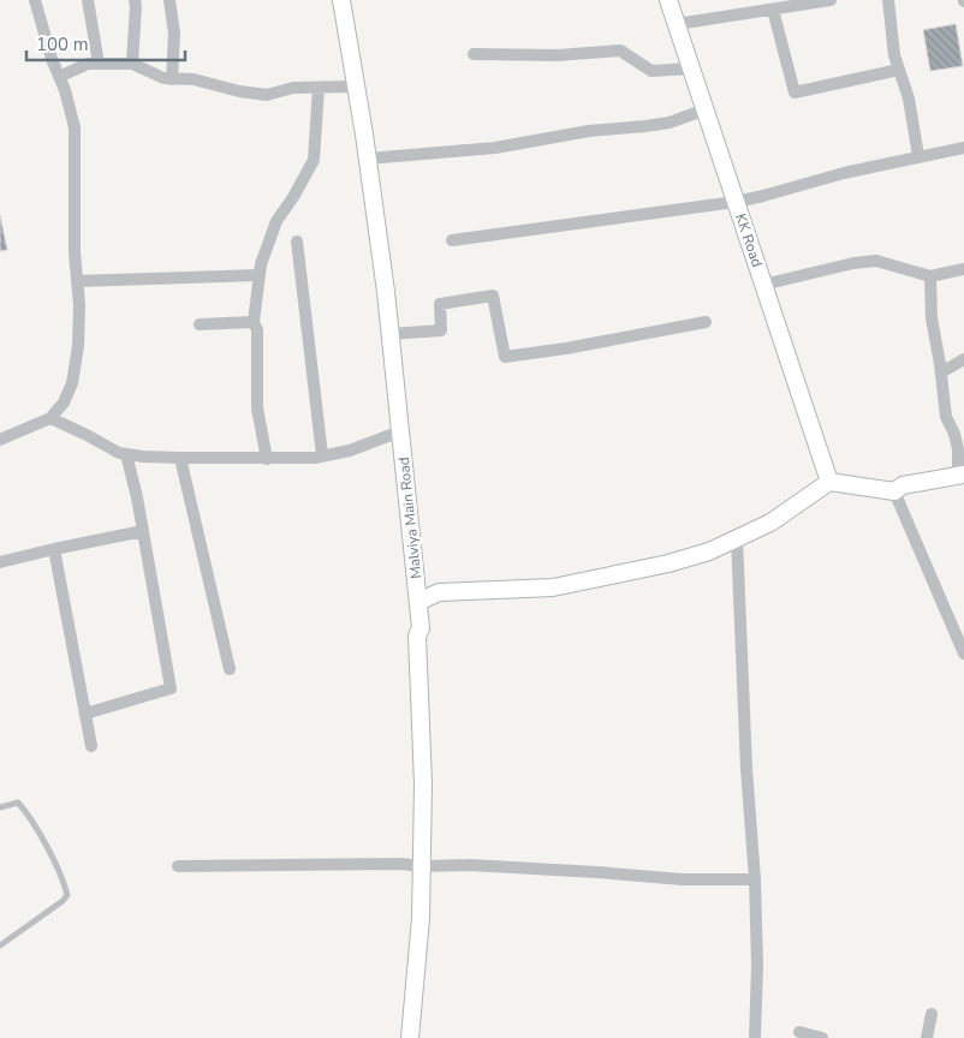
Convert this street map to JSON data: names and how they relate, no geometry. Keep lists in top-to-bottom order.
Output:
{
  "streets": {
    "street": ["KK Road", "Malviya Main Road"]
  },
  "scale_bar": "100 m"
}
